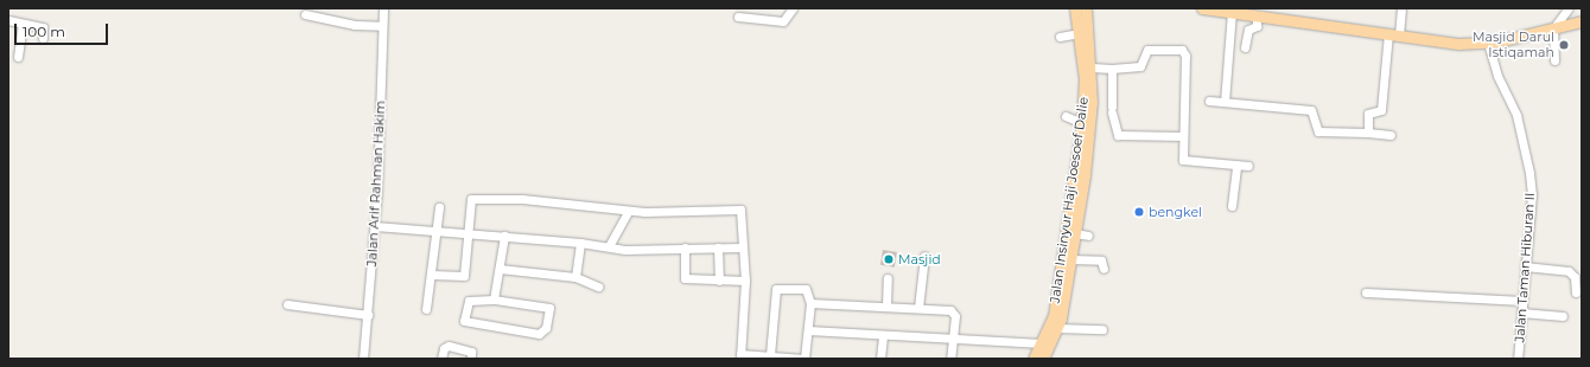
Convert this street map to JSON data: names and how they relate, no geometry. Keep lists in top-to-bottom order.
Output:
{
  "streets": {
    "main road": ["Jalan Insinyur Haji Joesoef Dalie"],
    "street": ["Jalan Arif Rahman Hakim", "Jalan Taman Hiburan II"]
  },
  "places": ["Masjid Darul Istiqamah", "bengkel", "Masjid"],
  "scale_bar": "100 m"
}
